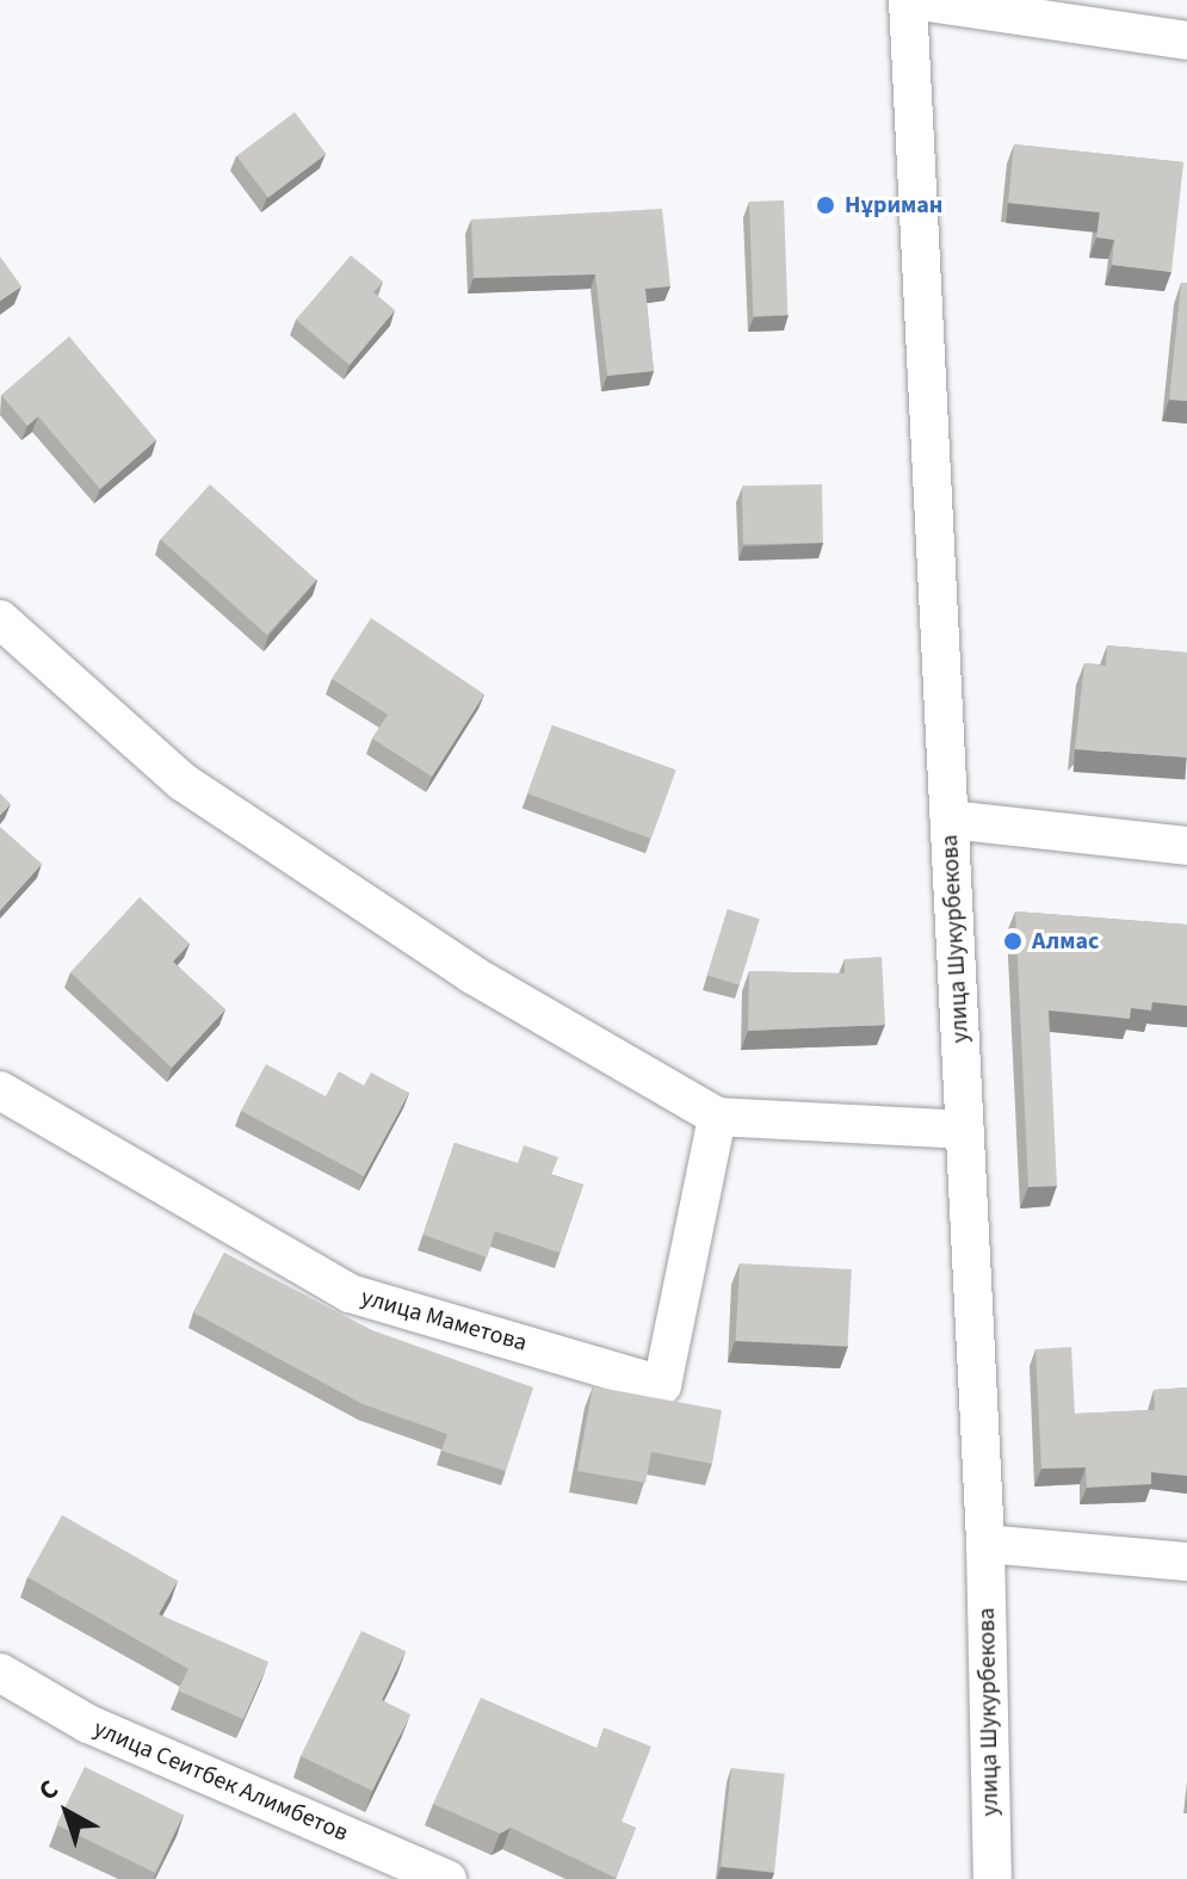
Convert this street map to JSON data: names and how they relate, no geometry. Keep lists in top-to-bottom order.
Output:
{
  "streets": {
    "street": ["улица Шукурбекова", "улица Маметова", "улица Сеитбек Алимбетов"]
  },
  "places": ["Нұриман", "Алмас"],
  "north": "top left"
}
